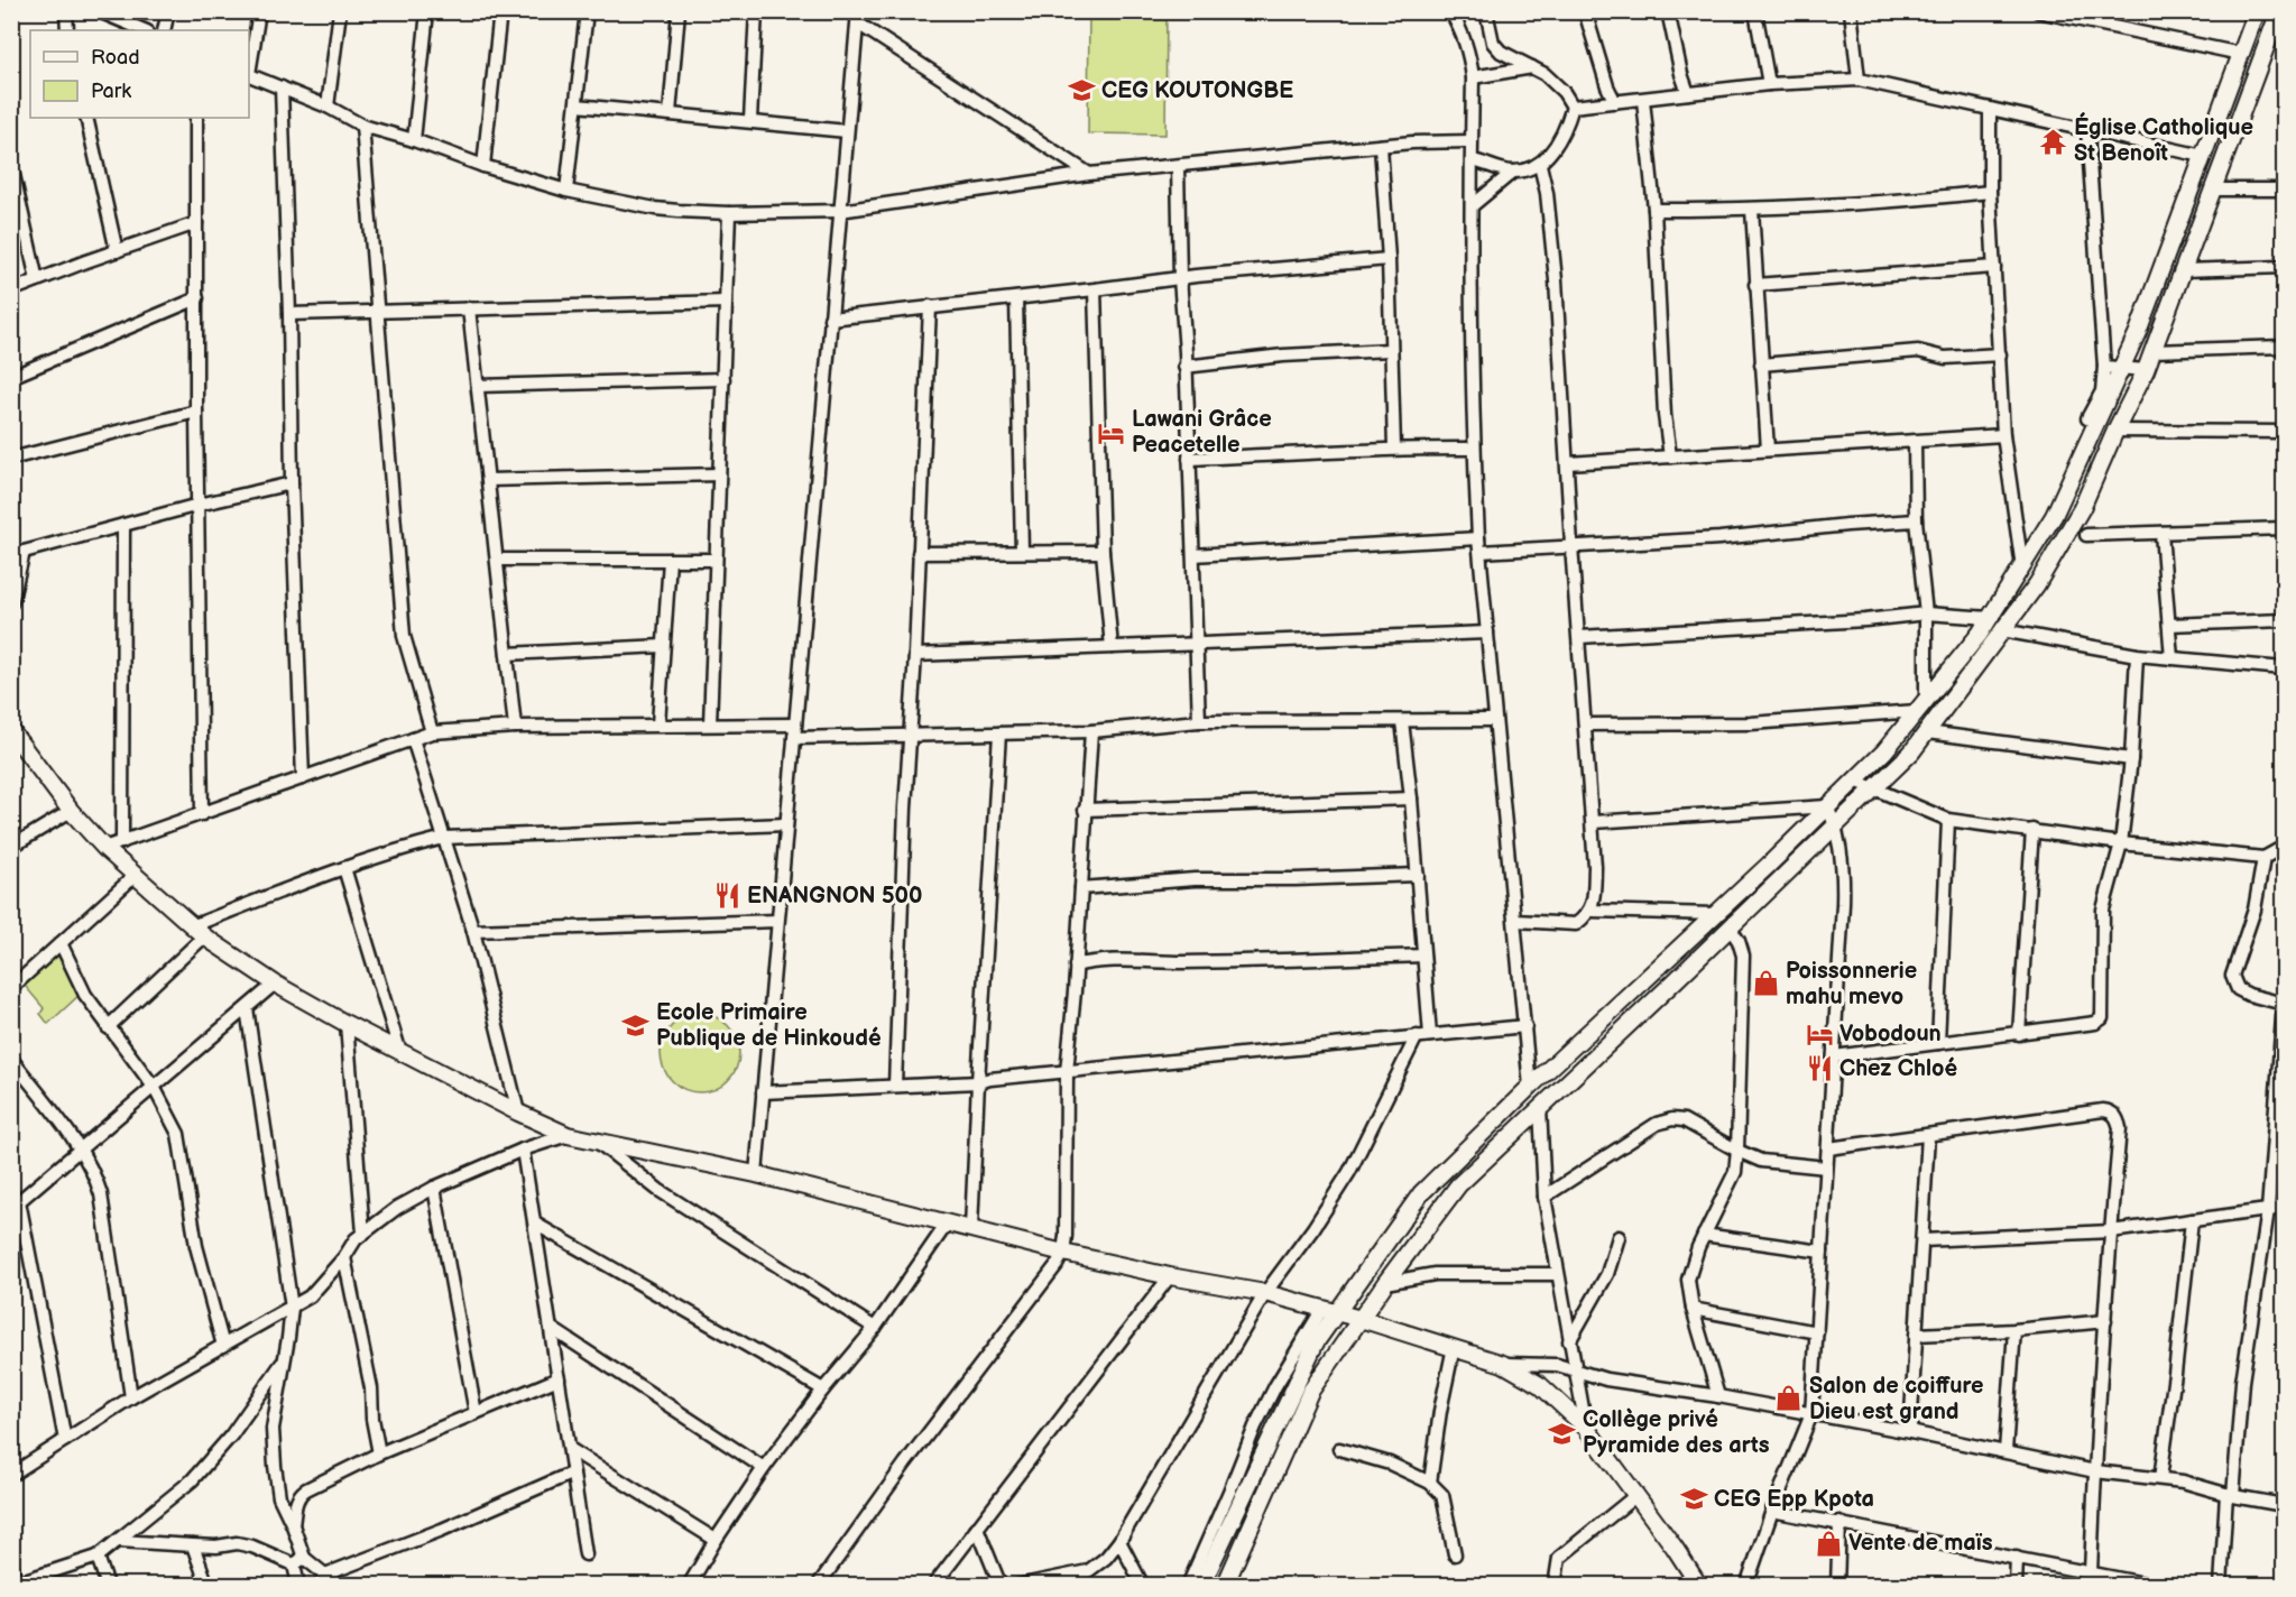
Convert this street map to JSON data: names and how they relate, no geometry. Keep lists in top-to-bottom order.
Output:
{
  "places": {
    "school or university": [
      "CEG KOUTONGBE",
      "Ecole Primaire Publique de Hinkoudé",
      "Collège privé Pyramide des arts",
      "CEG Epp Kpota"
    ],
    "temple": ["Église Catholique St Benoît"],
    "hotel": ["Lawani Grâce Peacetelle", "Vobodoun"],
    "restaurant": ["ENANGNON 500", "Chez Chloé"],
    "shop": ["Poissonnerie mahu mevo", "Salon de coiffure Dieu est grand", "Vente de maïs"]
  },
  "legend": ["Road", "Park"]
}
